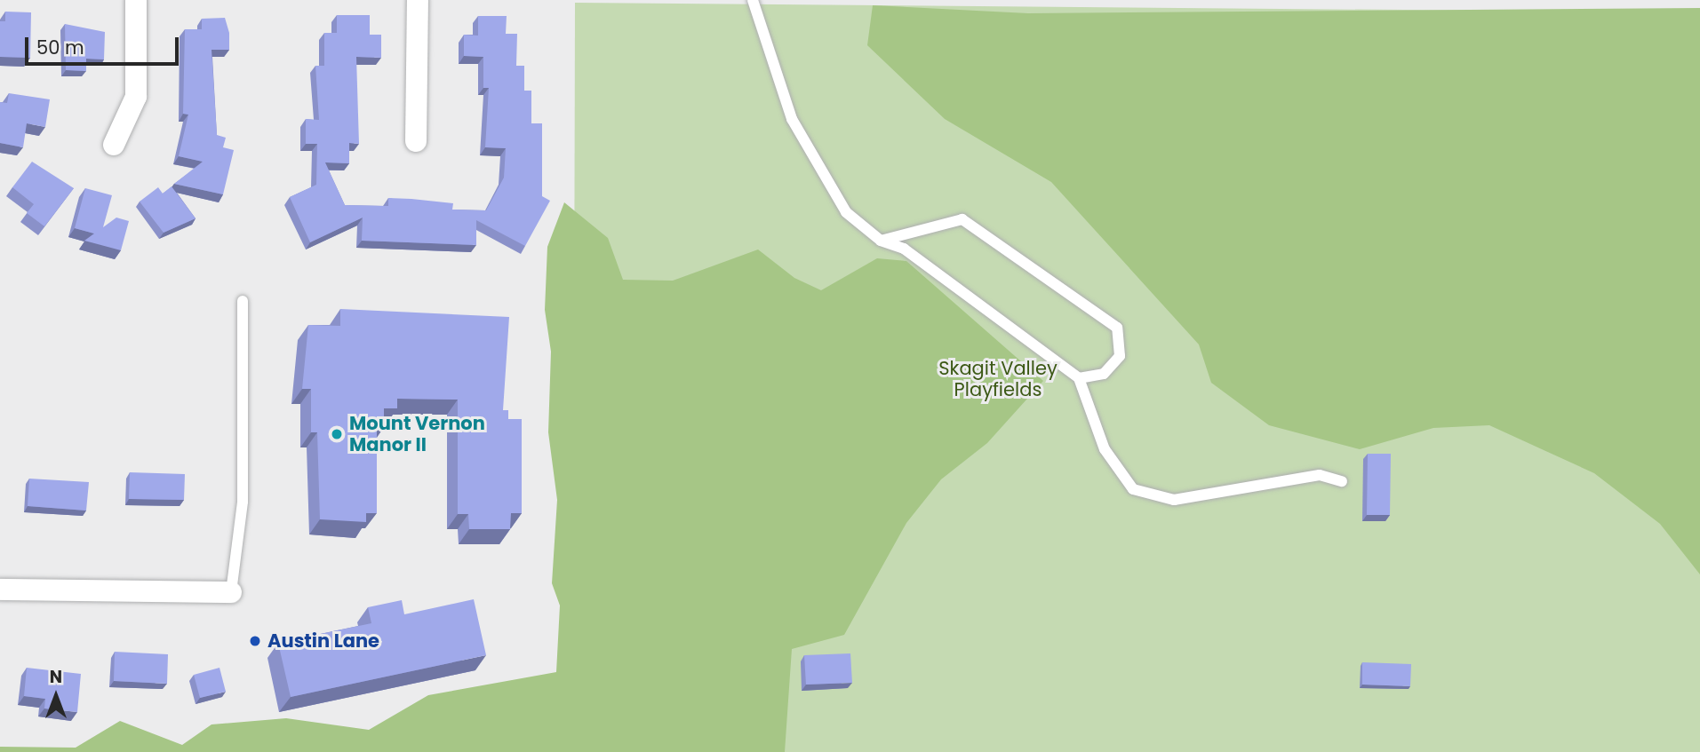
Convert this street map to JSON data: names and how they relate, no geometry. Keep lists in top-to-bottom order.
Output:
{
  "parks": ["Skagit Valley Playfields"],
  "places": ["Mount Vernon Manor II", "Austin Lane"],
  "scale_bar": "50 m",
  "north": "top"
}
